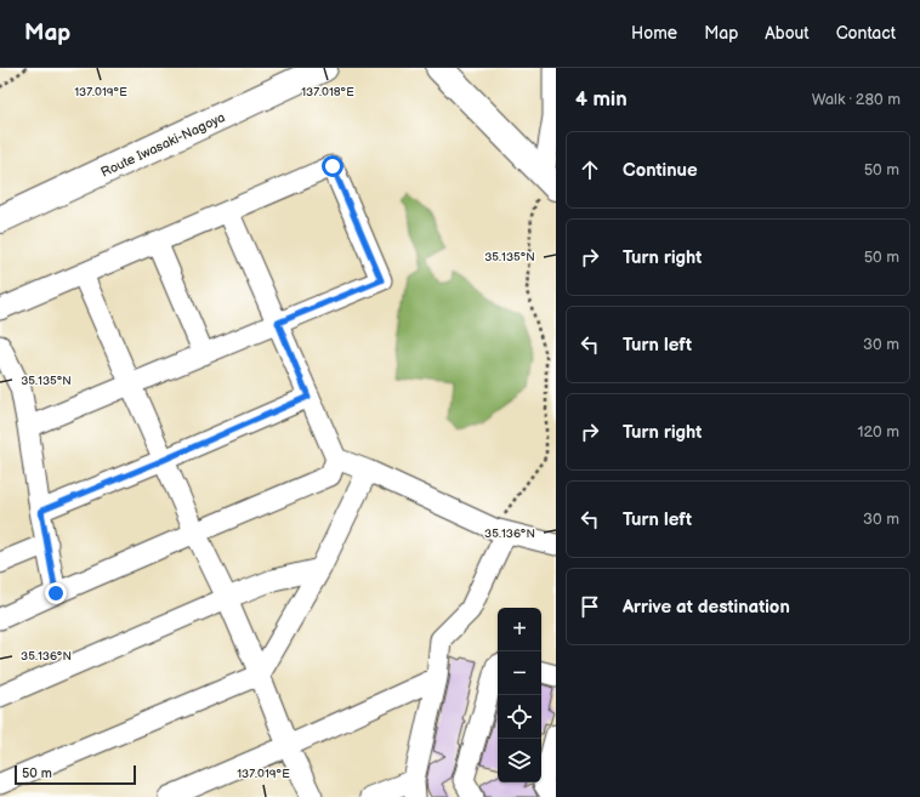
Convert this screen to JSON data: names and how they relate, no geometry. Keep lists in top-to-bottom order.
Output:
{
  "streets": {
    "main road": ["Route Iwasaki-Nagoya"]
  },
  "scale_bar": "50 m",
  "page": {
    "header": "Map",
    "nav": [
      "Home",
      "Map",
      "About",
      "Contact"
    ],
    "heading": ["4 min", "Walk · 280 m"],
    "list": [
      ["Continue", "50 m"],
      ["Turn right", "50 m"],
      ["Turn left", "30 m"],
      ["Turn right", "120 m"],
      ["Turn left", "30 m"],
      "Arrive at destination"
    ],
    "map_buttons": ["+", "−"],
    "scale": "50 m"
  },
  "coordinates": [
    "137.019°E",
    "137.018°E",
    "35.135°N",
    "35.136°N"
  ]
}
